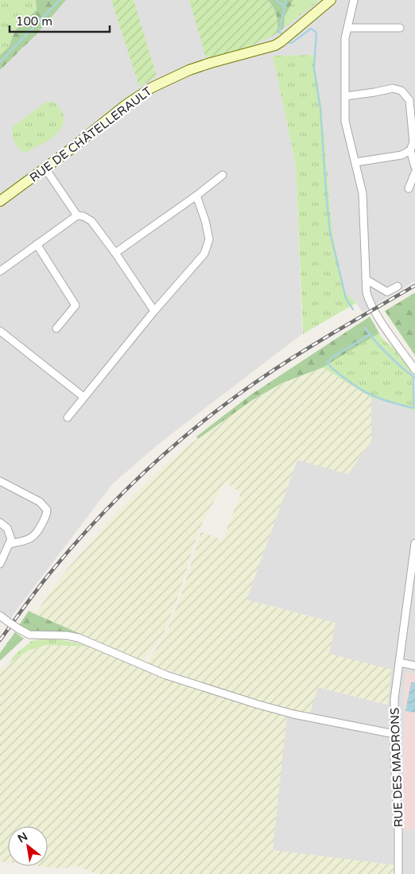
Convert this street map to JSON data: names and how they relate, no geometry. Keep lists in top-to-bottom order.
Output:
{
  "streets": {
    "main road": ["RUE DE CHÂTELLERAULT"],
    "street": ["RUE DES MADRONS"]
  },
  "scale_bar": "100 m",
  "north": "top left"
}
